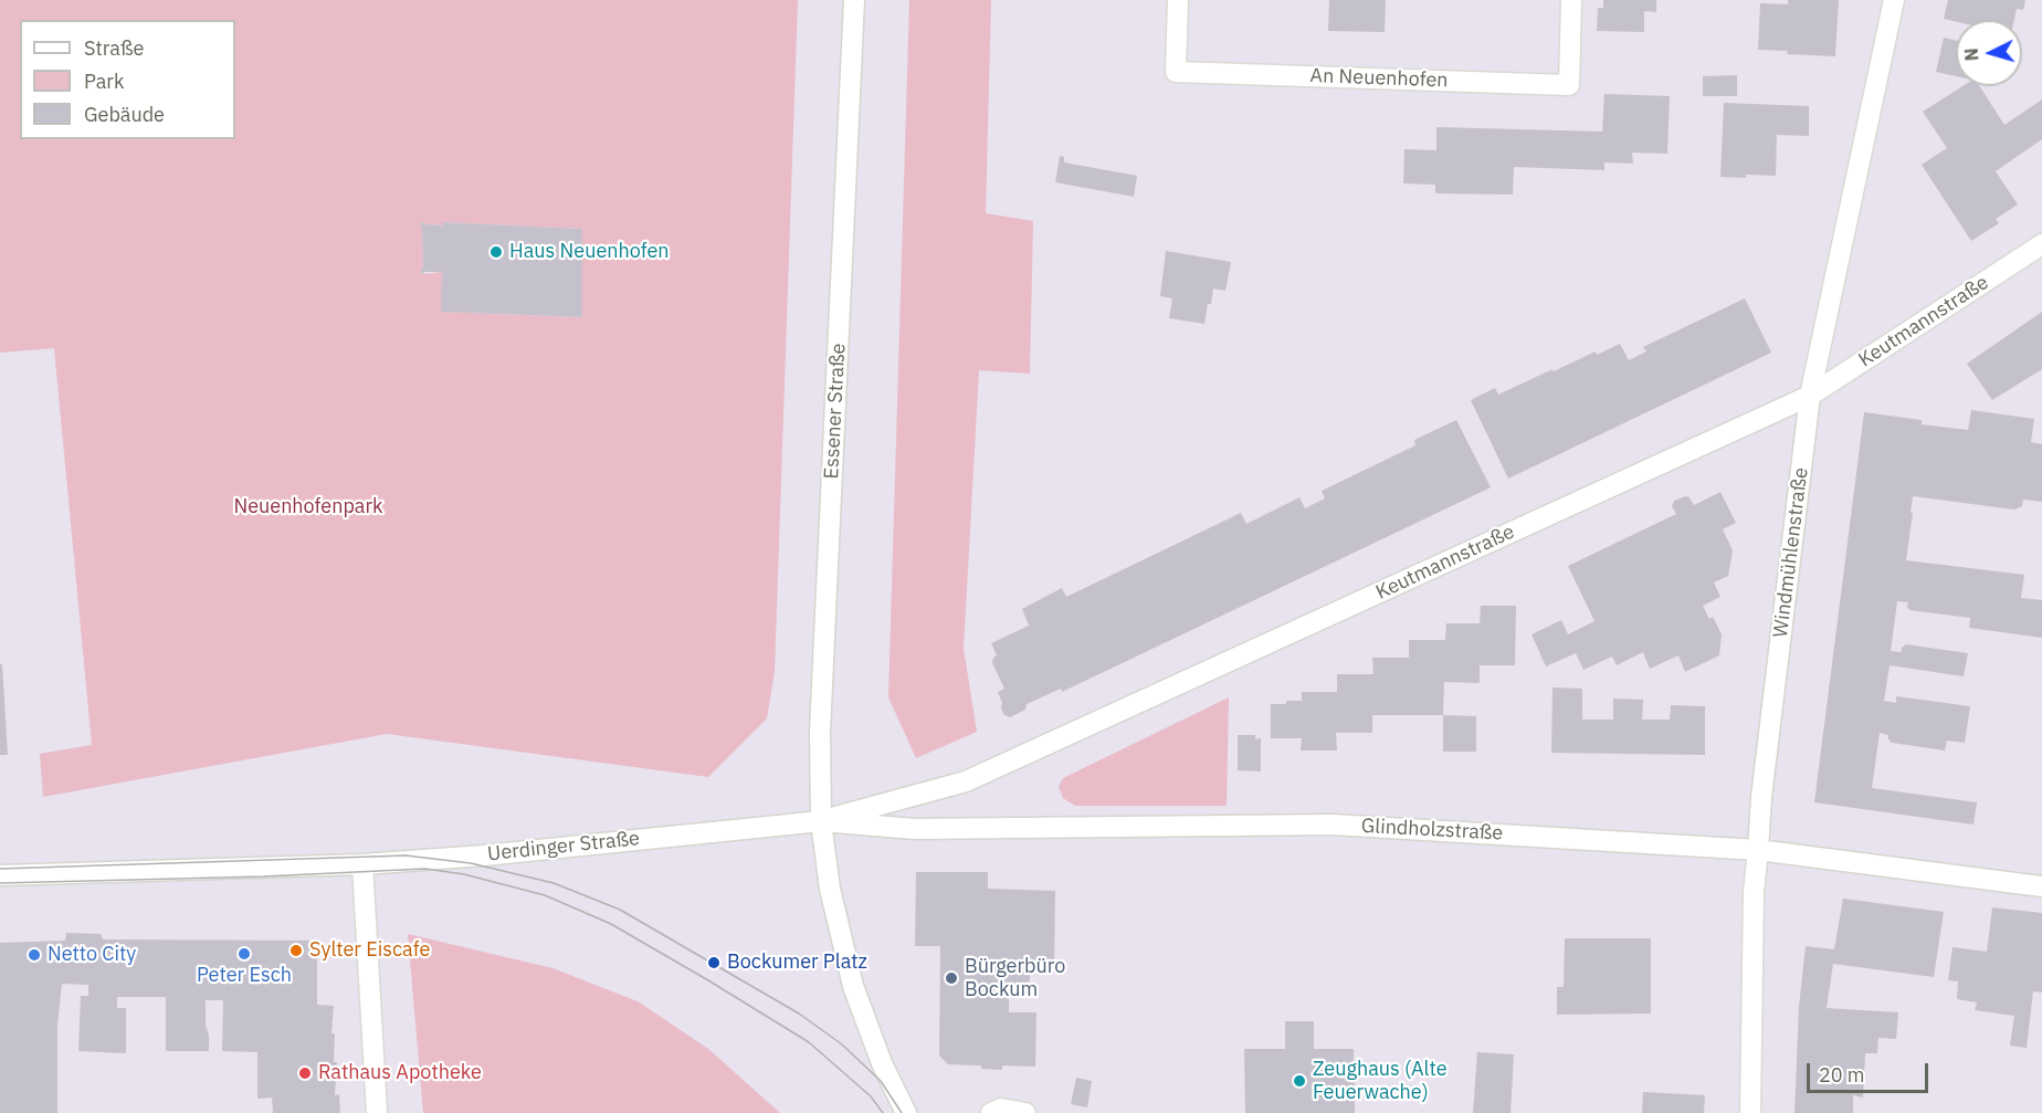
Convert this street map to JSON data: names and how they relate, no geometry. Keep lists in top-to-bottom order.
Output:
{
  "streets": {
    "street": [
      "An Neuenhofen",
      "Keutmannstraße",
      "Essener Straße",
      "Windmühlenstraße",
      "Glindholzstraße",
      "Uerdinger Straße"
    ]
  },
  "crossings": [
    ["Keutmannstraße", "Essener Straße"],
    ["Keutmannstraße", "Windmühlenstraße"],
    ["Keutmannstraße", "Glindholzstraße"],
    ["Keutmannstraße", "Uerdinger Straße"],
    ["Essener Straße", "Glindholzstraße"],
    ["Essener Straße", "Uerdinger Straße"],
    ["Windmühlenstraße", "Glindholzstraße"],
    ["Glindholzstraße", "Uerdinger Straße"]
  ],
  "parks": ["Neuenhofenpark"],
  "places": [
    "Haus Neuenhofen",
    "Sylter Eiscafe",
    "Peter Esch",
    "Netto City",
    "Bockumer Platz",
    "Bürgerbüro Bockum",
    "Rathaus Apotheke",
    "Zeughaus (Alte Feuerwache)"
  ],
  "legend": ["Straße", "Park", "Gebäude"],
  "scale_bar": "20 m",
  "north": "left"
}
